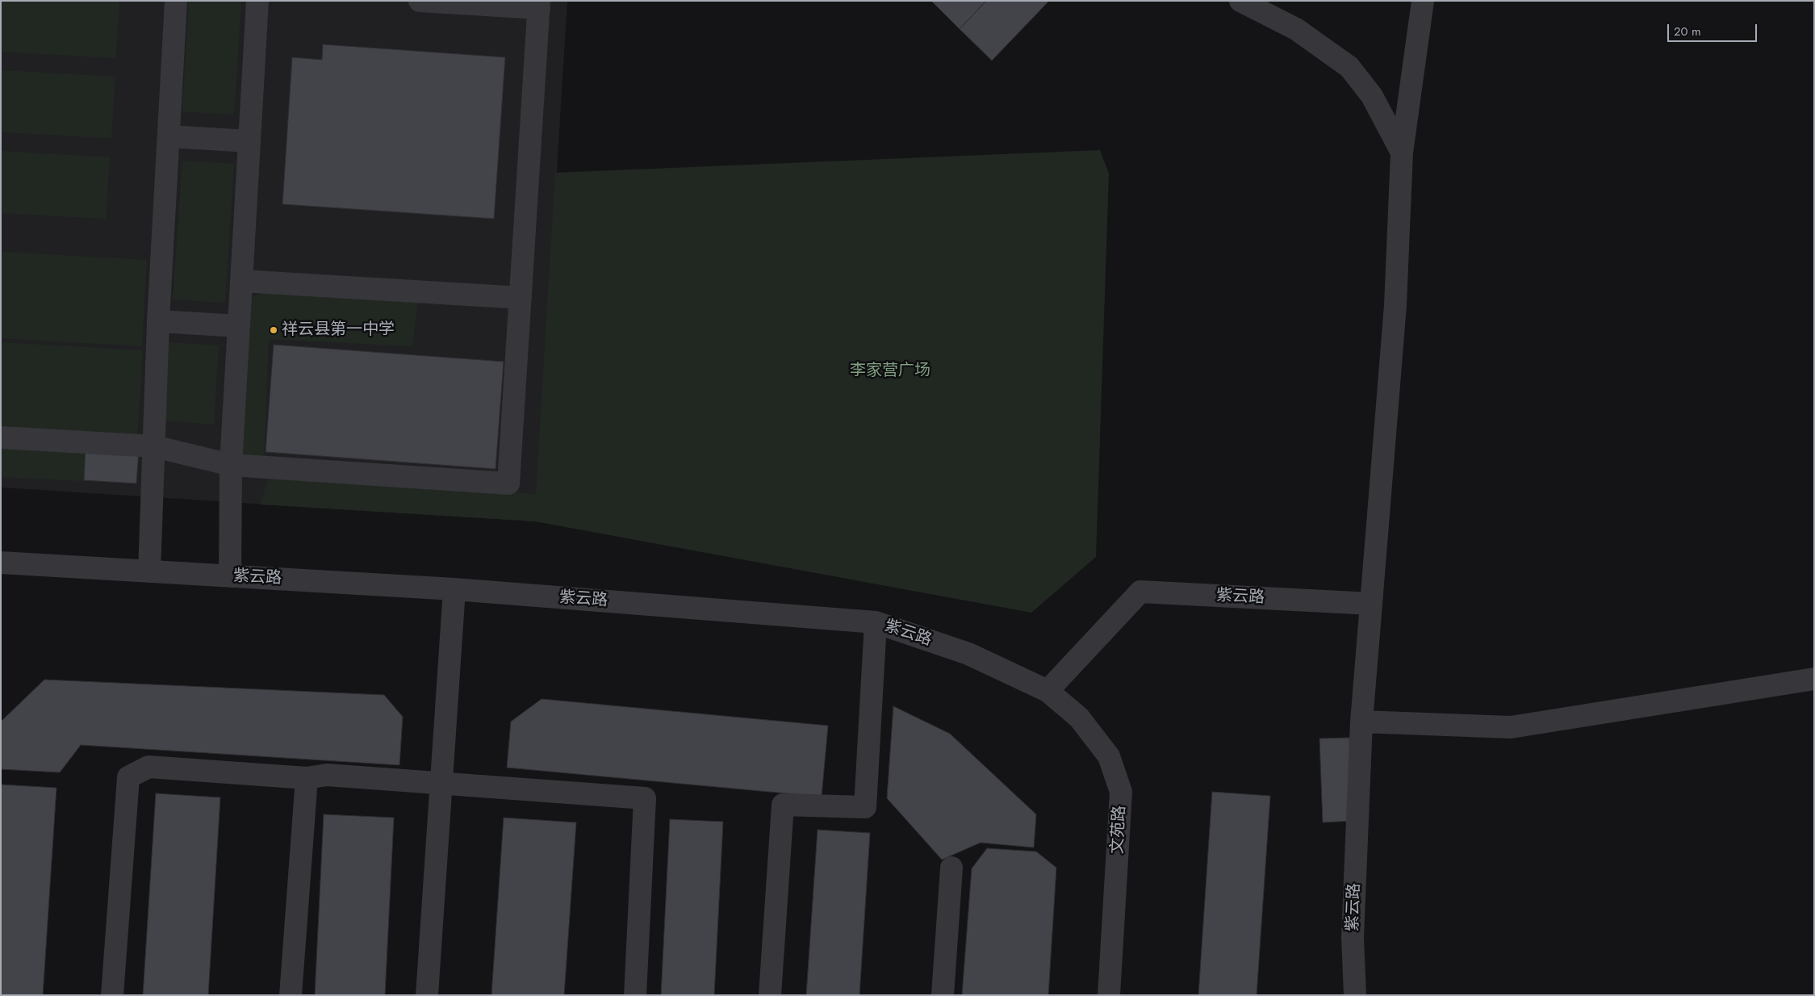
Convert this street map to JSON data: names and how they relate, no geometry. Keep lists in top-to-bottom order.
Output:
{
  "streets": {
    "street": ["紫云路", "文苑路"]
  },
  "crossings": [
    ["紫云路", "文苑路"]
  ],
  "parks": ["李家营广场"],
  "places": ["祥云县第一中学"],
  "scale_bar": "20 m"
}
